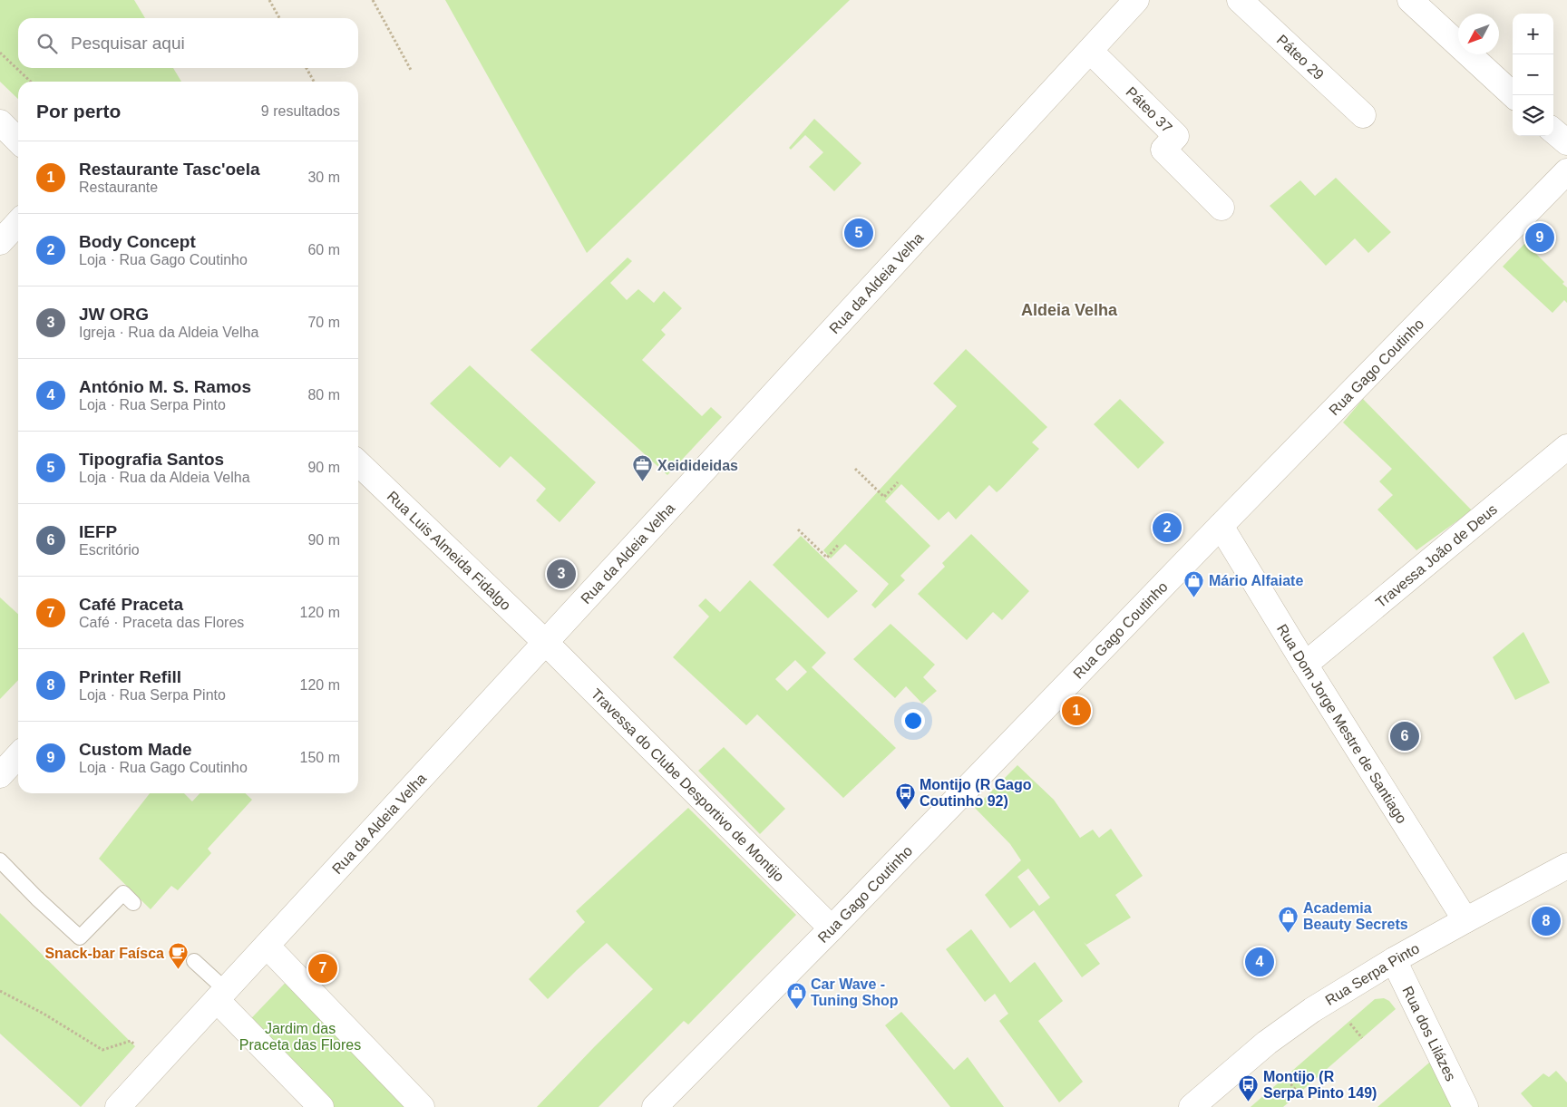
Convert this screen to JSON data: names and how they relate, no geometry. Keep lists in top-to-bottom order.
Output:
{
  "streets": {
    "street": [
      "Páteo 29",
      "Páteo 37",
      "Rua da Aldeia Velha",
      "Rua Gago Coutinho",
      "Rua Luis Almeida Fidalgo",
      "Travessa João de Deus",
      "Rua Dom Jorge Mestre de Santiago",
      "Travessa do Clube Desportivo de Montijo",
      "Rua Serpa Pinto",
      "Rua dos Lilázes"
    ]
  },
  "crossings": [
    ["Páteo 37", "Rua da Aldeia Velha"],
    ["Rua da Aldeia Velha", "Rua Luis Almeida Fidalgo"],
    ["Rua da Aldeia Velha", "Travessa do Clube Desportivo de Montijo"],
    ["Rua Gago Coutinho", "Rua Dom Jorge Mestre de Santiago"],
    ["Rua Gago Coutinho", "Travessa do Clube Desportivo de Montijo"],
    ["Rua Luis Almeida Fidalgo", "Travessa do Clube Desportivo de Montijo"],
    ["Travessa João de Deus", "Rua Dom Jorge Mestre de Santiago"],
    ["Rua Dom Jorge Mestre de Santiago", "Rua Serpa Pinto"],
    ["Rua Serpa Pinto", "Rua dos Lilázes"]
  ],
  "districts": ["Aldeia Velha"],
  "parks": ["Jardim das Praceta das Flores"],
  "places": {
    "office": ["Xeidideidas"],
    "shop": ["Mário Alfaiate", "Academia Beauty Secrets", "Car Wave - Tuning Shop"],
    "bus stop": ["Montijo (R Gago Coutinho 92)", "Montijo (R Serpa Pinto 149)"],
    "cafe": ["Snack-bar Faísca"]
  },
  "north": "bottom left",
  "page": {
    "map_buttons": ["+", "−"],
    "search": "Pesquisar aqui",
    "heading": ["Por perto", "9 resultados"],
    "list": [
      {
        "mark": "1",
        "name": "Restaurante Tasc'oela",
        "note": "Restaurante",
        "value": "30 m"
      },
      {
        "mark": "2",
        "name": "Body Concept",
        "note": "Loja · Rua Gago Coutinho",
        "value": "60 m"
      },
      {
        "mark": "3",
        "name": "JW ORG",
        "note": "Igreja · Rua da Aldeia Velha",
        "value": "70 m"
      },
      {
        "mark": "4",
        "name": "António M. S. Ramos",
        "note": "Loja · Rua Serpa Pinto",
        "value": "80 m"
      },
      {
        "mark": "5",
        "name": "Tipografia Santos",
        "note": "Loja · Rua da Aldeia Velha",
        "value": "90 m"
      },
      {
        "mark": "6",
        "name": "IEFP",
        "note": "Escritório",
        "value": "90 m"
      },
      {
        "mark": "7",
        "name": "Café Praceta",
        "note": "Café · Praceta das Flores",
        "value": "120 m"
      },
      {
        "mark": "8",
        "name": "Printer Refill",
        "note": "Loja · Rua Serpa Pinto",
        "value": "120 m"
      },
      {
        "mark": "9",
        "name": "Custom Made",
        "note": "Loja · Rua Gago Coutinho",
        "value": "150 m"
      }
    ],
    "pins": [
      "5",
      "9",
      "2",
      "3",
      "1",
      "6",
      "8",
      "4",
      "7"
    ]
  }
}
